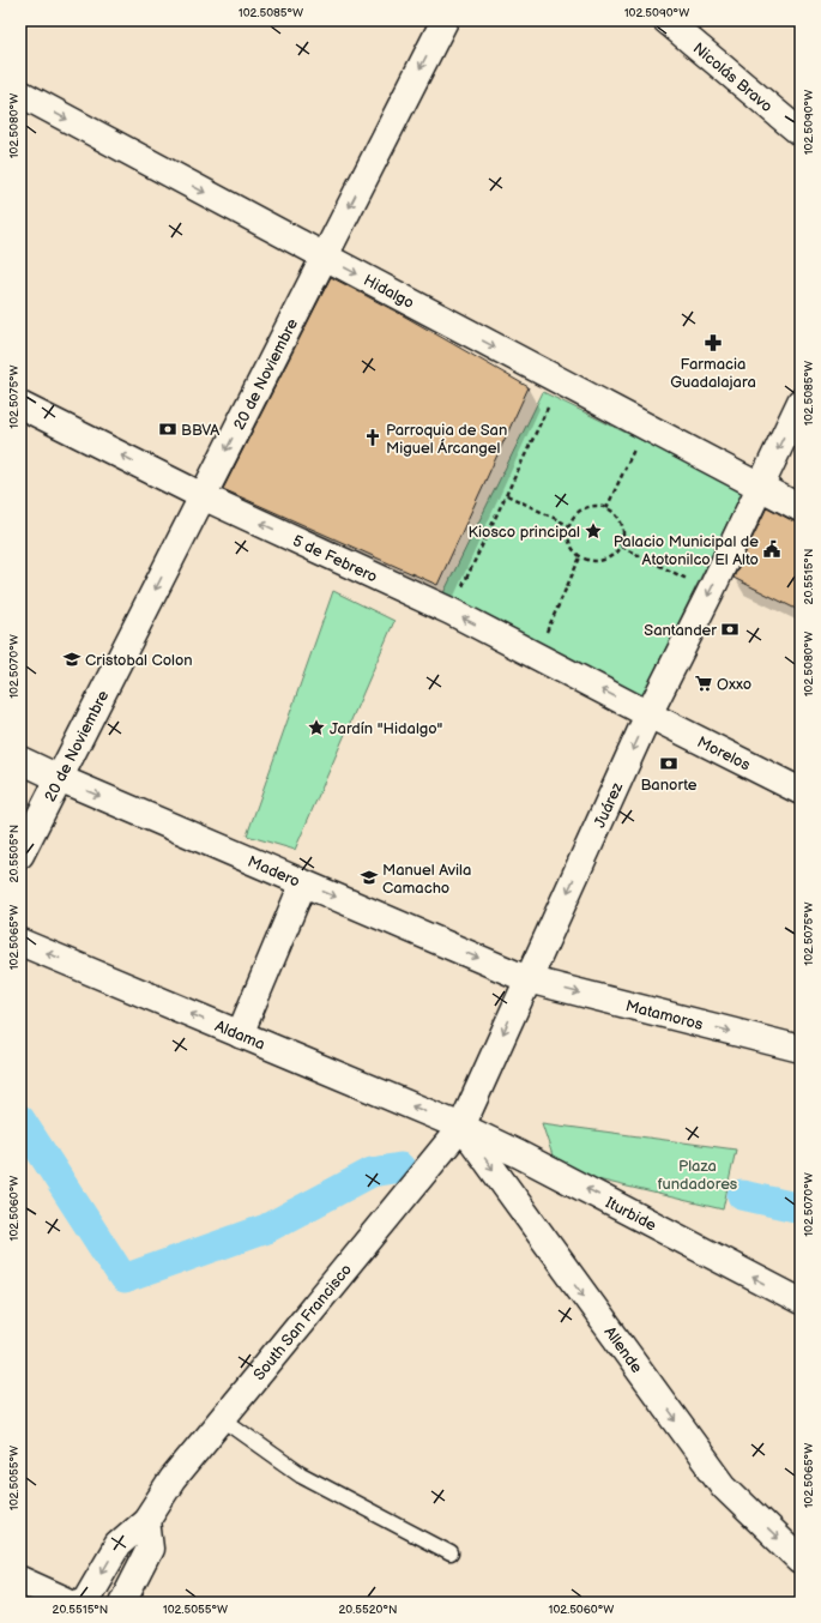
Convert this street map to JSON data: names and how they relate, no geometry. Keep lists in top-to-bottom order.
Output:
{
  "streets": {
    "street": [
      "Nicolás Bravo",
      "Hidalgo",
      "20 de Noviembre",
      "5 de Febrero",
      "Morelos",
      "Juárez",
      "Madero",
      "Matamoros",
      "Aldama",
      "Iturbide",
      "South San Francisco",
      "Allende"
    ]
  },
  "crossings": [
    ["Hidalgo", "20 de Noviembre"],
    ["Hidalgo", "Juárez"],
    ["20 de Noviembre", "5 de Febrero"],
    ["20 de Noviembre", "Madero"],
    ["5 de Febrero", "Morelos"],
    ["5 de Febrero", "Juárez"],
    ["Morelos", "Juárez"],
    ["Juárez", "Madero"],
    ["Juárez", "Matamoros"],
    ["Juárez", "Aldama"],
    ["Juárez", "Iturbide"],
    ["Juárez", "South San Francisco"],
    ["Juárez", "Allende"],
    ["Madero", "Matamoros"],
    ["Aldama", "Iturbide"],
    ["Aldama", "South San Francisco"],
    ["Aldama", "Allende"],
    ["Iturbide", "South San Francisco"],
    ["Iturbide", "Allende"],
    ["South San Francisco", "Allende"]
  ],
  "one_way": [
    "Hidalgo",
    "20 de Noviembre",
    "5 de Febrero",
    "Juárez",
    "Madero",
    "Matamoros",
    "Aldama",
    "Iturbide",
    "Allende"
  ],
  "parks": ["Plaza fundadores"],
  "places": {
    "pharmacy": ["Farmacia Guadalajara"],
    "bank": ["BBVA", "Santander", "Banorte"],
    "church": ["Parroquia de San Miguel Árcangel"],
    "place": ["Kiosco principal", "Jardín \"Hidalgo\""],
    "public building": ["Palacio Municipal de Atotonilco El Alto"],
    "school or university": ["Cristobal Colon", "Manuel Avila Camacho"],
    "supermarket": ["Oxxo"]
  },
  "coordinates": [
    "102.5085°W",
    "102.5090°W",
    "102.5080°W",
    "102.5075°W",
    "20.5515°N",
    "102.5070°W",
    "20.5505°N",
    "102.5065°W",
    "102.5060°W",
    "102.5055°W",
    "20.5520°N"
  ]
}
